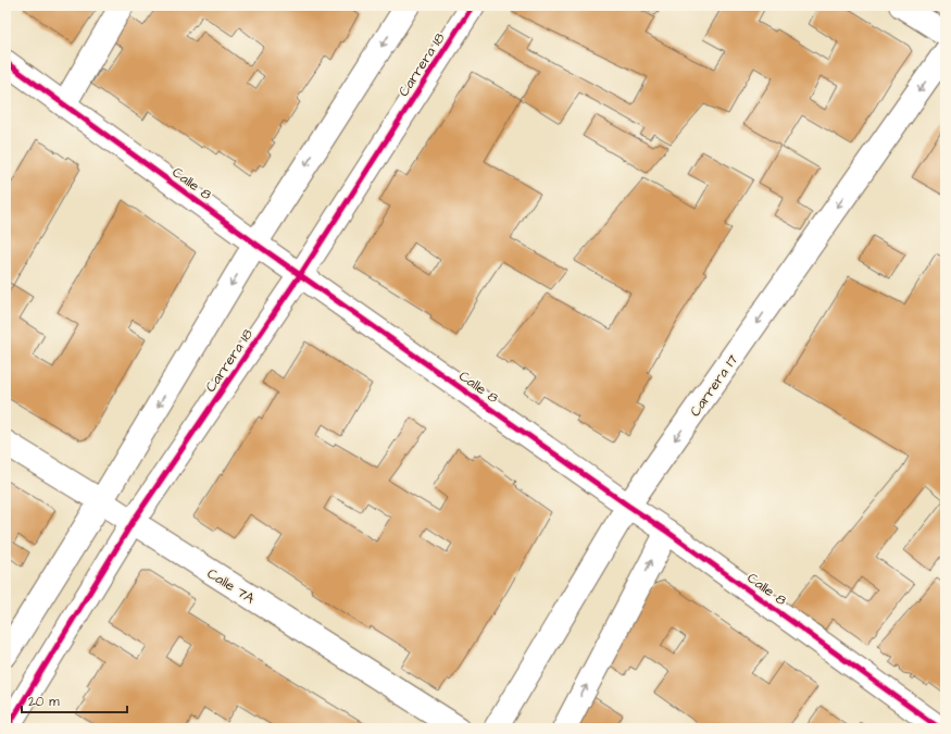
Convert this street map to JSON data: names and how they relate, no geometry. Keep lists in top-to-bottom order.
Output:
{
  "streets": {
    "street": [
      "Carrera 18",
      "Calle 8",
      "Carrera 17",
      "Calle 7A"
    ]
  },
  "crossings": [
    ["Carrera 18", "Calle 8"],
    ["Carrera 18", "Calle 7A"],
    ["Calle 8", "Carrera 17"]
  ],
  "one_way": ["Carrera 17"],
  "scale_bar": "20 m"
}
